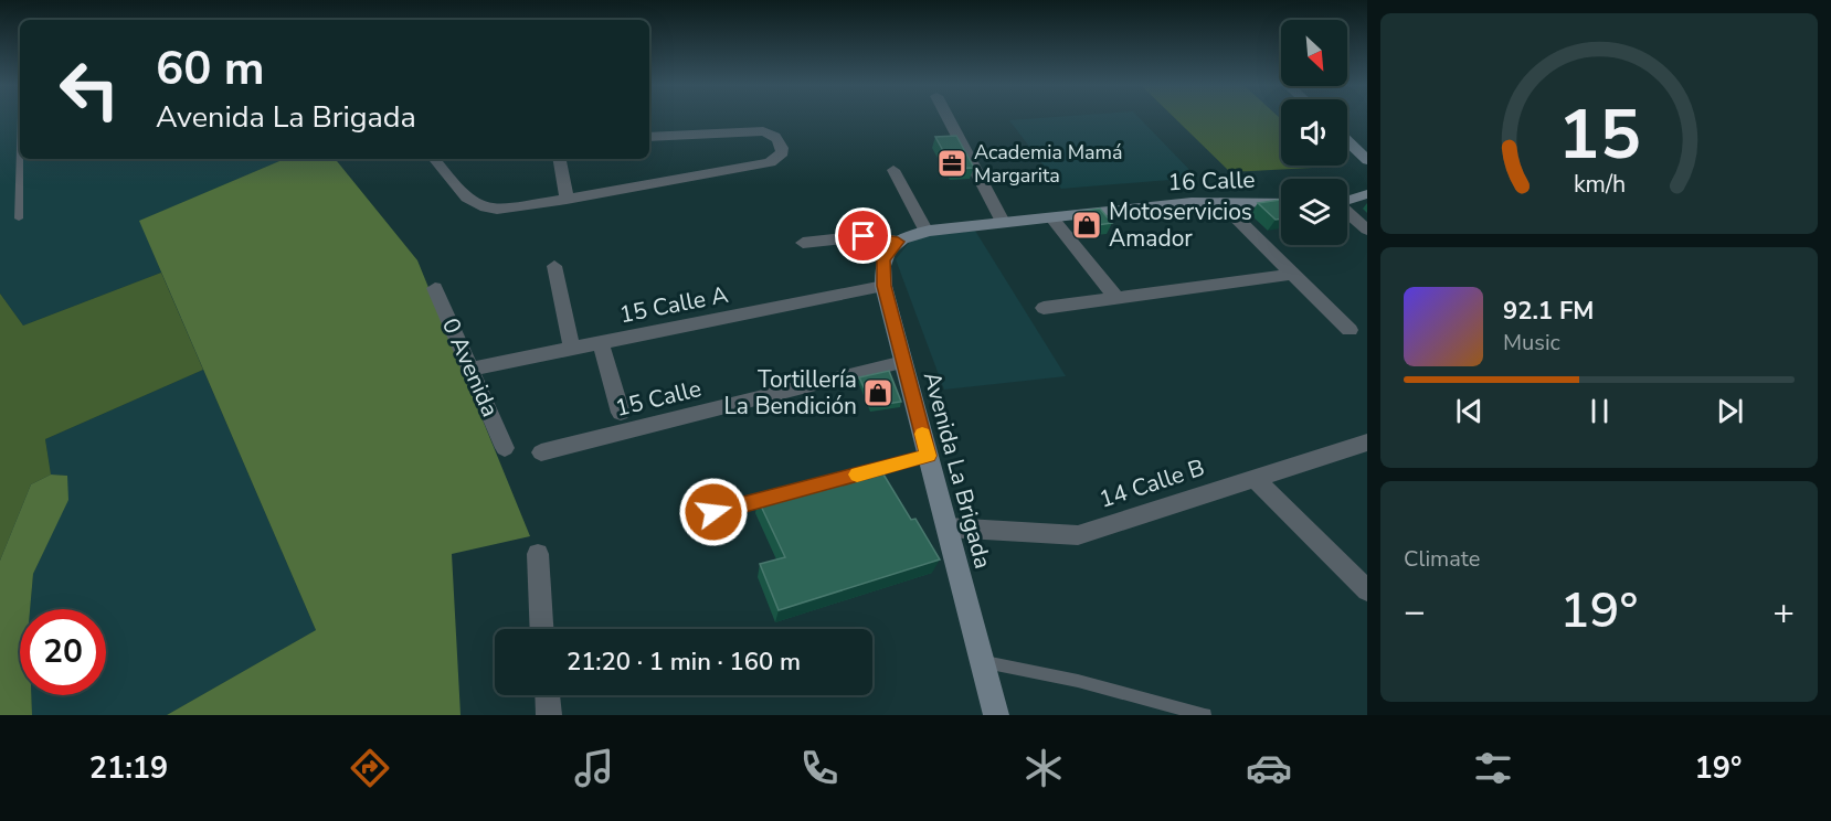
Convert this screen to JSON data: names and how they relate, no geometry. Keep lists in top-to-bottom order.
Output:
{
  "streets": {
    "main road": ["16 Calle", "Avenida La Brigada"],
    "street": [
      "15 Calle A",
      "0 Avenida",
      "15 Calle",
      "14 Calle B"
    ]
  },
  "crossings": [
    ["16 Calle", "Avenida La Brigada"],
    ["15 Calle A", "0 Avenida"],
    ["15 Calle A", "Avenida La Brigada"],
    ["15 Calle", "Avenida La Brigada"],
    ["Avenida La Brigada", "14 Calle B"]
  ],
  "places": {
    "office": ["Academia Mamá Margarita"],
    "shop": ["Motoservicios Amador", "Tortillería La Bendición"]
  },
  "north": "bottom right",
  "page": {
    "turn": ["60 m", "Avenida La Brigada"],
    "song": ["92.1 FM", "Music"],
    "tile": "Climate",
    "heat": ["−", "19°", "+"],
    "limit": "20",
    "trip": "21:20 · 1 min · 160 m",
    "tabs": ["21:19", "19°"],
    "gauge": ["15", "km/h"]
  }
}
